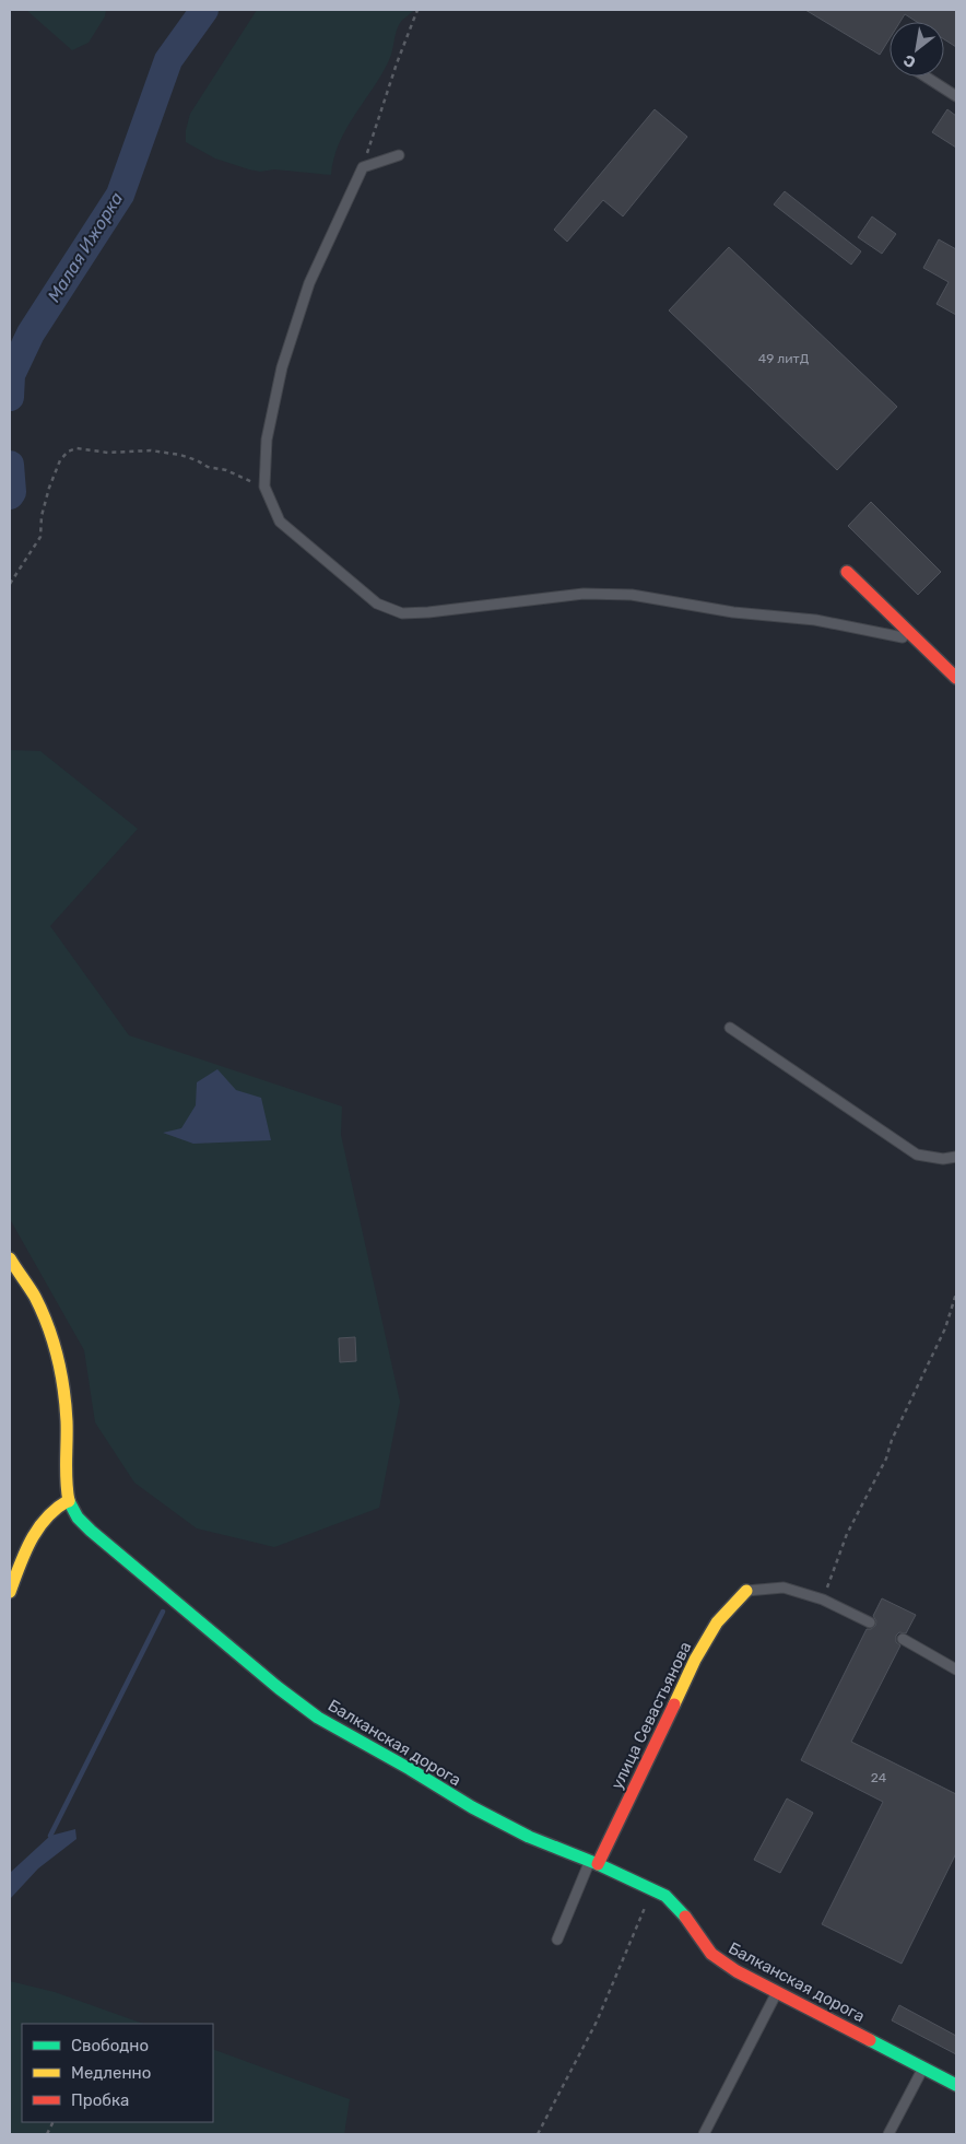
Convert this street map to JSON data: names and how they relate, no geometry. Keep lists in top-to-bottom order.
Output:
{
  "streets": {
    "street": ["улица Севастьянова", "Балканская дорога"]
  },
  "crossings": [
    ["улица Севастьянова", "Балканская дорога"]
  ],
  "water": ["Малая Ижорка"],
  "house_numbers": ["49 литД", "24"],
  "legend": ["Свободно", "Медленно", "Пробка"],
  "north": "bottom left"
}
